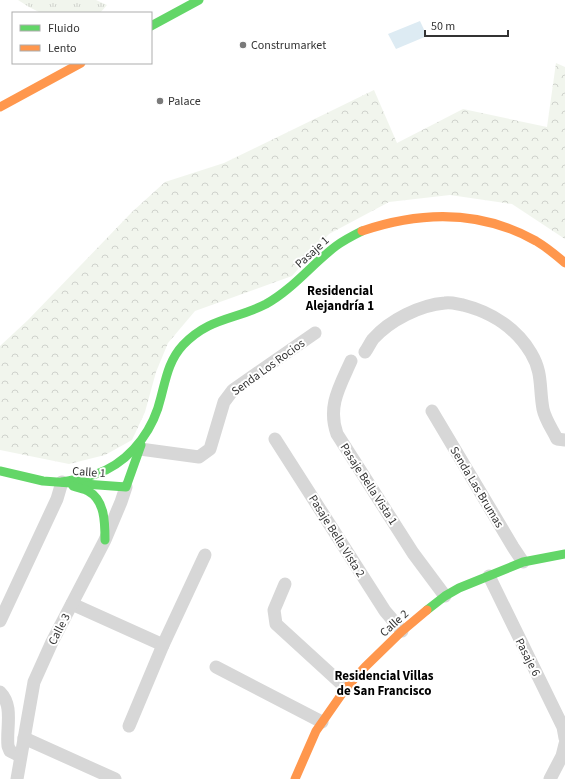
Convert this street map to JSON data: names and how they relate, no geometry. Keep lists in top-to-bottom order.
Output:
{
  "streets": {
    "street": [
      "Pasaje 1",
      "Senda Los Rocios",
      "Calle 1",
      "Pasaje Bella Vista 1",
      "Senda Las Brumas",
      "Pasaje Bella Vista 2",
      "Calle 2",
      "Calle 3",
      "Pasaje 6"
    ]
  },
  "crossings": [
    ["Pasaje 1", "Senda Los Rocios"],
    ["Calle 1", "Calle 3"],
    ["Pasaje Bella Vista 1", "Calle 2"],
    ["Senda Las Brumas", "Calle 2"],
    ["Pasaje Bella Vista 2", "Calle 2"],
    ["Calle 2", "Pasaje 6"]
  ],
  "districts": ["Residencial Alejandría 1", "Residencial Villas de San Francisco"],
  "places": ["Construmarket", "Palace"],
  "legend": ["Fluido", "Lento"],
  "scale_bar": "50 m"
}
